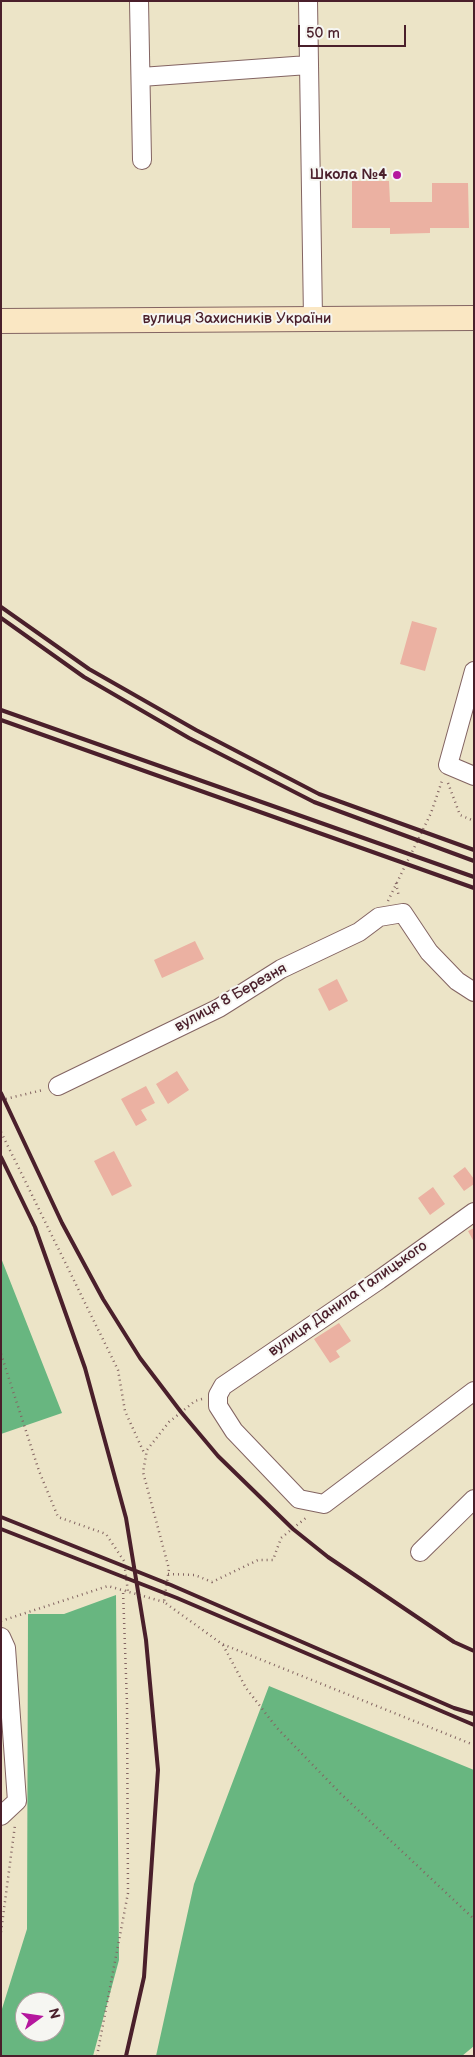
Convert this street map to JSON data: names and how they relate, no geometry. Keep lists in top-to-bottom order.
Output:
{
  "streets": {
    "main road": ["вулиця Захисників України"],
    "street": ["вулиця 8 Березня", "вулиця Данила Галицького"]
  },
  "places": ["Школа №4"],
  "scale_bar": "50 m",
  "north": "right"
}
